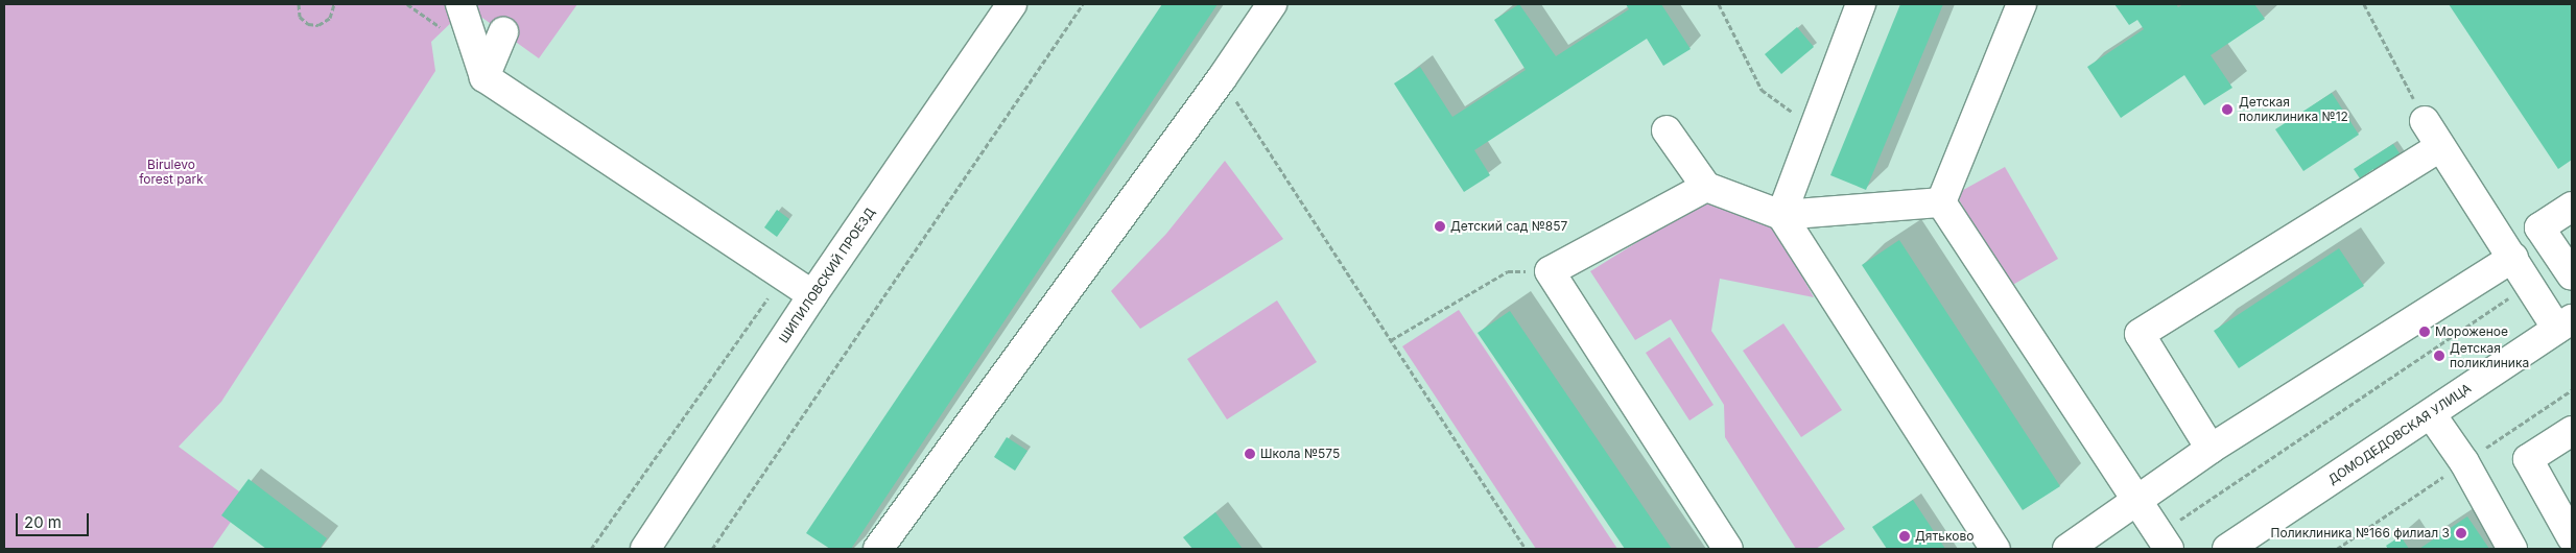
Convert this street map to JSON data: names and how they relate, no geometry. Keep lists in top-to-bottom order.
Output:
{
  "streets": {
    "main road": ["ШИПИЛОВСКИЙ ПРОЕЗД", "ДОМОДЕДОВСКАЯ УЛИЦА"]
  },
  "parks": ["Birulevo forest park"],
  "places": [
    "Детская поликлиника №12",
    "Детский сад №857",
    "Мороженое",
    "Детская поликлиника",
    "Школа №575",
    "Поликлиника №166 филиал 3",
    "Дятьково"
  ],
  "scale_bar": "20 m"
}
